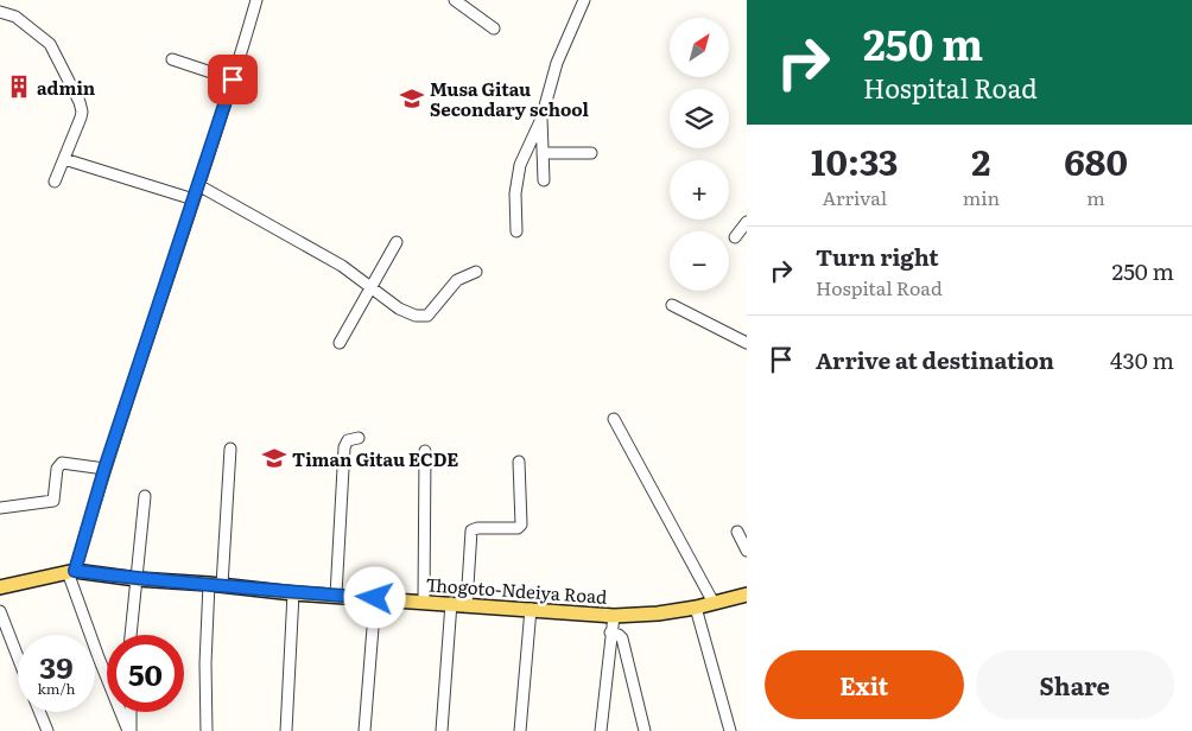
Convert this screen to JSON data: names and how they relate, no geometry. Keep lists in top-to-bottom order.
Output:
{
  "streets": {
    "main road": ["Thogoto-Ndeiya Road"]
  },
  "places": {
    "building": ["admin"],
    "school or university": ["Musa Gitau Secondary school", "Timan Gitau ECDE"]
  },
  "north": "top right",
  "page": {
    "turn": ["250 m", "Hospital Road"],
    "map_buttons": ["+", "−"],
    "eta": [
      "10:33",
      "Arrival",
      "2",
      "min",
      "680",
      "m"
    ],
    "list": [
      {
        "name": "Turn right",
        "note": "Hospital Road",
        "value": "250 m"
      },
      {
        "name": "Arrive at destination",
        "value": "430 m"
      }
    ],
    "speed": "39 km/h",
    "limit": "50",
    "buttons": ["Exit", "Share"]
  }
}
